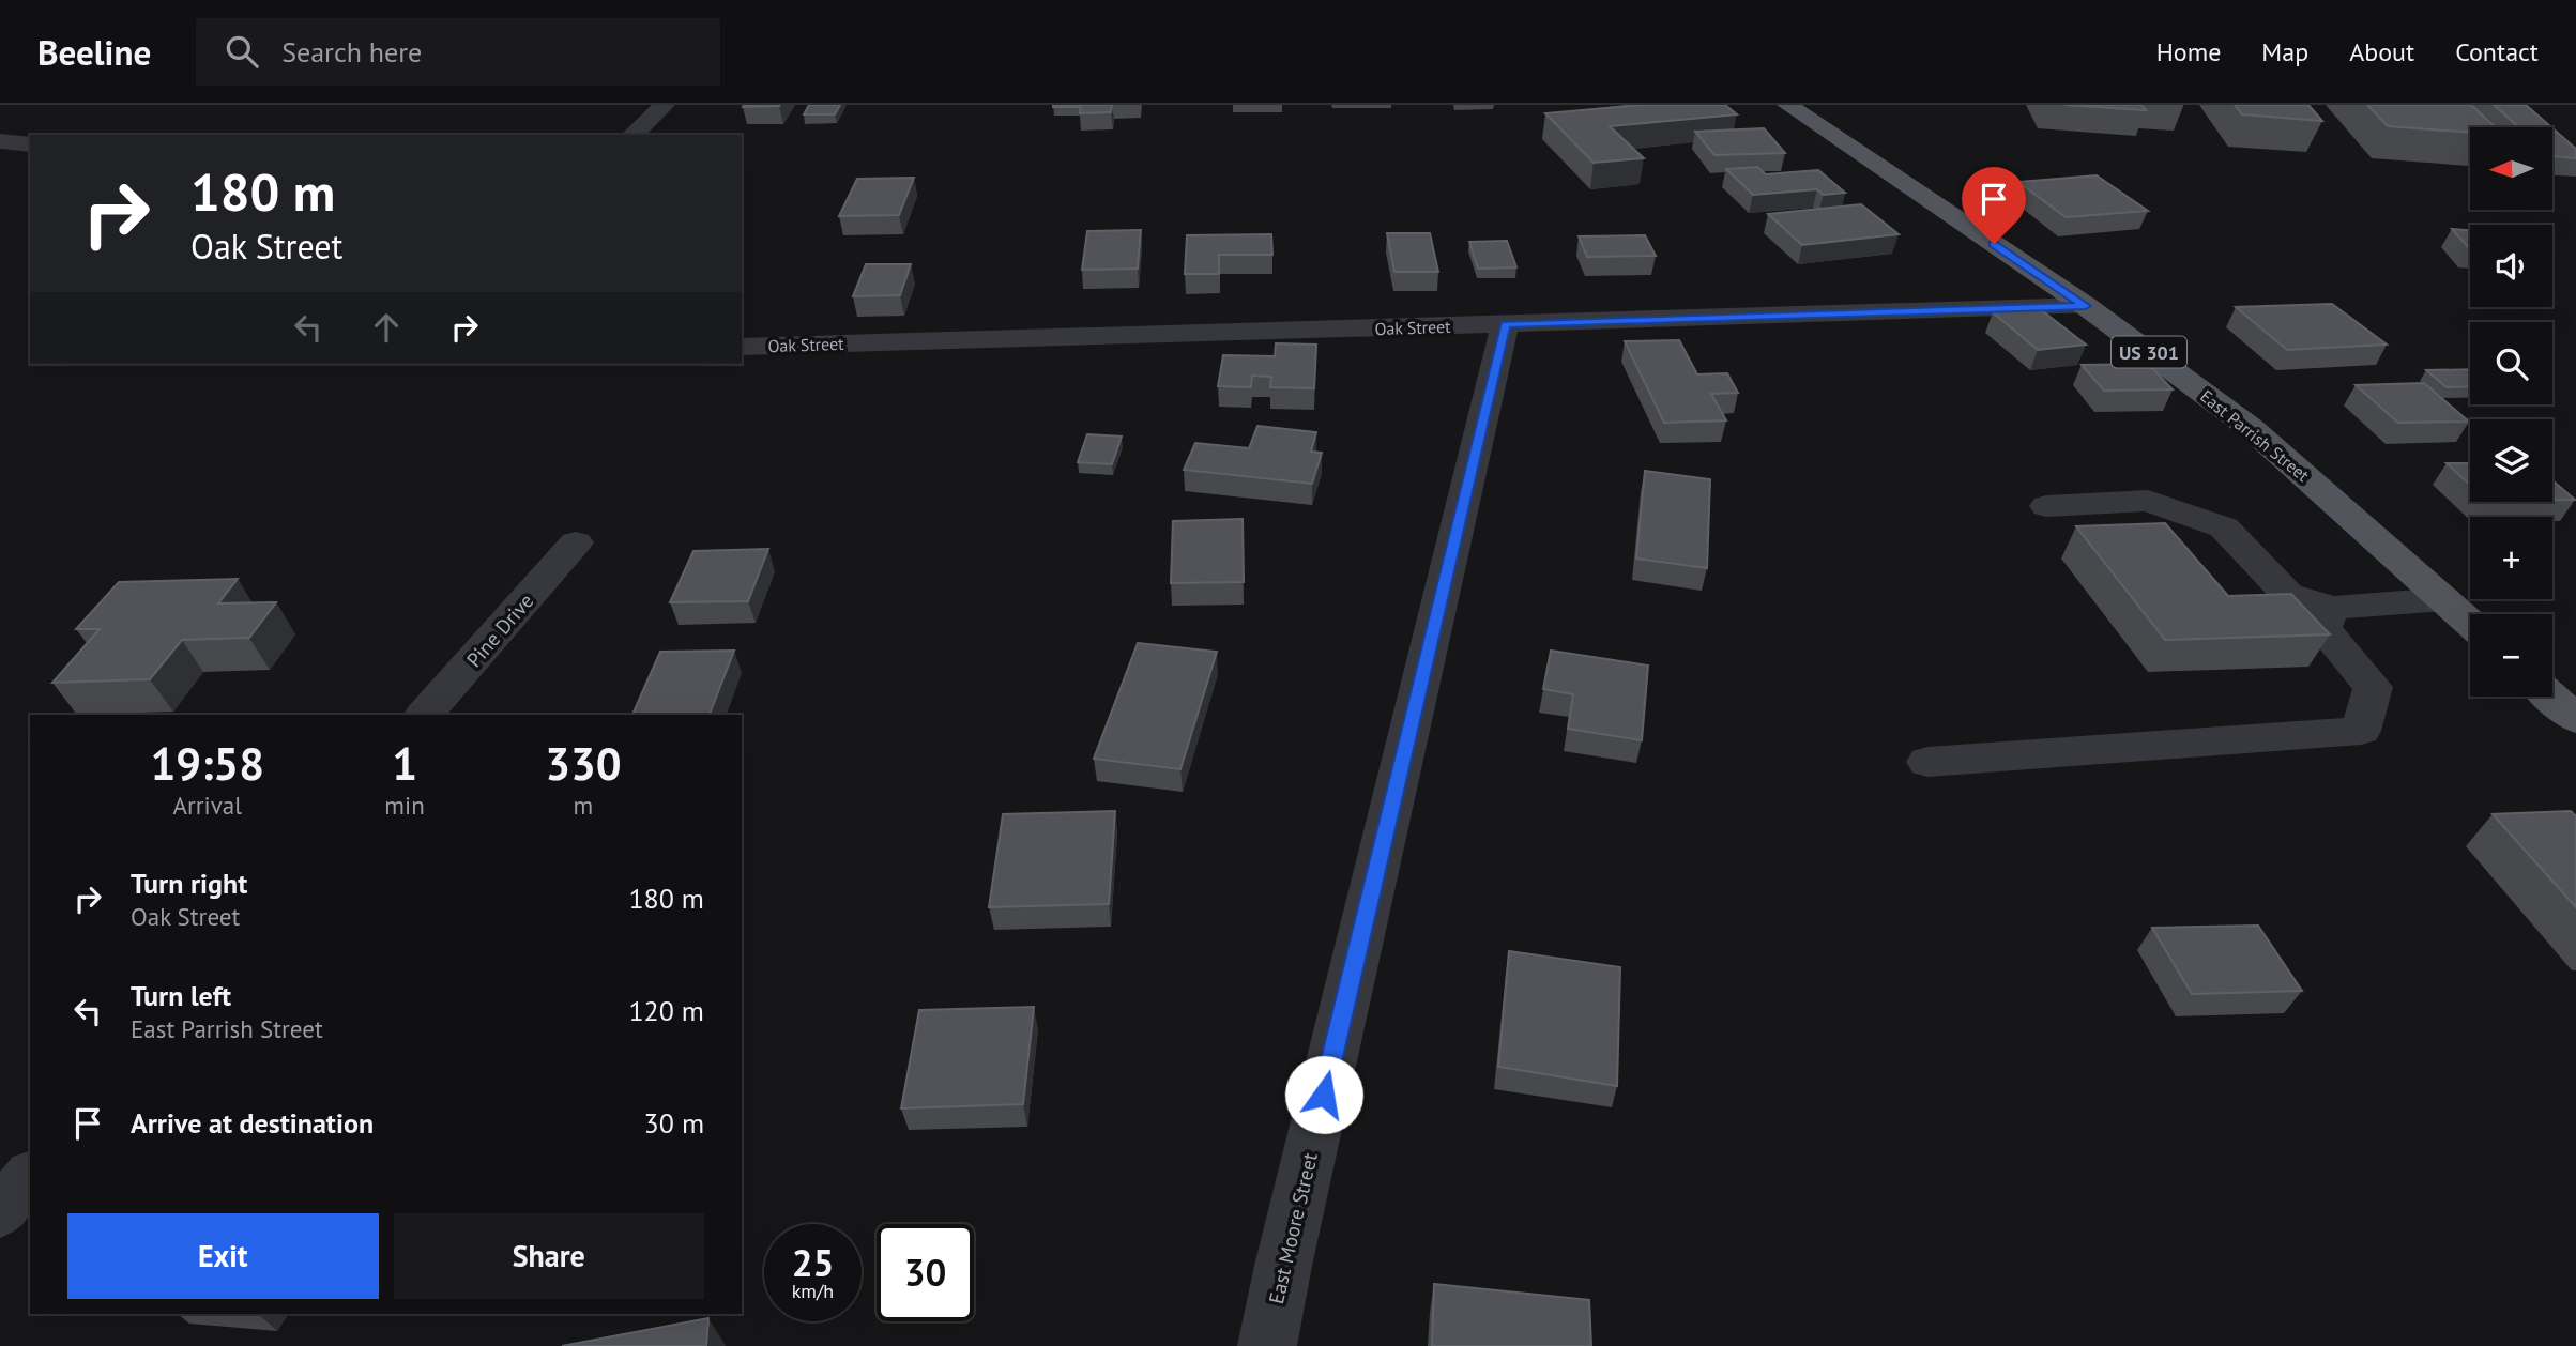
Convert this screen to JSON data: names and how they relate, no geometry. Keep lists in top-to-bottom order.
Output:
{
  "streets": {
    "main road": ["US 301", "East Parrish Street"],
    "street": ["Oak Street", "Pine Drive", "East Moore Street"]
  },
  "crossings": [
    ["Oak Street", "East Parrish Street"],
    ["Oak Street", "East Moore Street"]
  ],
  "north": "left",
  "page": {
    "header": "Beeline",
    "search": "Search here",
    "nav": [
      "Home",
      "Map",
      "About",
      "Contact"
    ],
    "map_buttons": ["+", "−"],
    "turn": ["180 m", "Oak Street"],
    "eta": [
      "19:58",
      "Arrival",
      "1",
      "min",
      "330",
      "m"
    ],
    "list": [
      {
        "name": "Turn right",
        "note": "Oak Street",
        "value": "180 m"
      },
      {
        "name": "Turn left",
        "note": "East Parrish Street",
        "value": "120 m"
      },
      {
        "name": "Arrive at destination",
        "value": "30 m"
      }
    ],
    "buttons": ["Exit", "Share"],
    "speed": "25 km/h",
    "limit": "30"
  }
}
